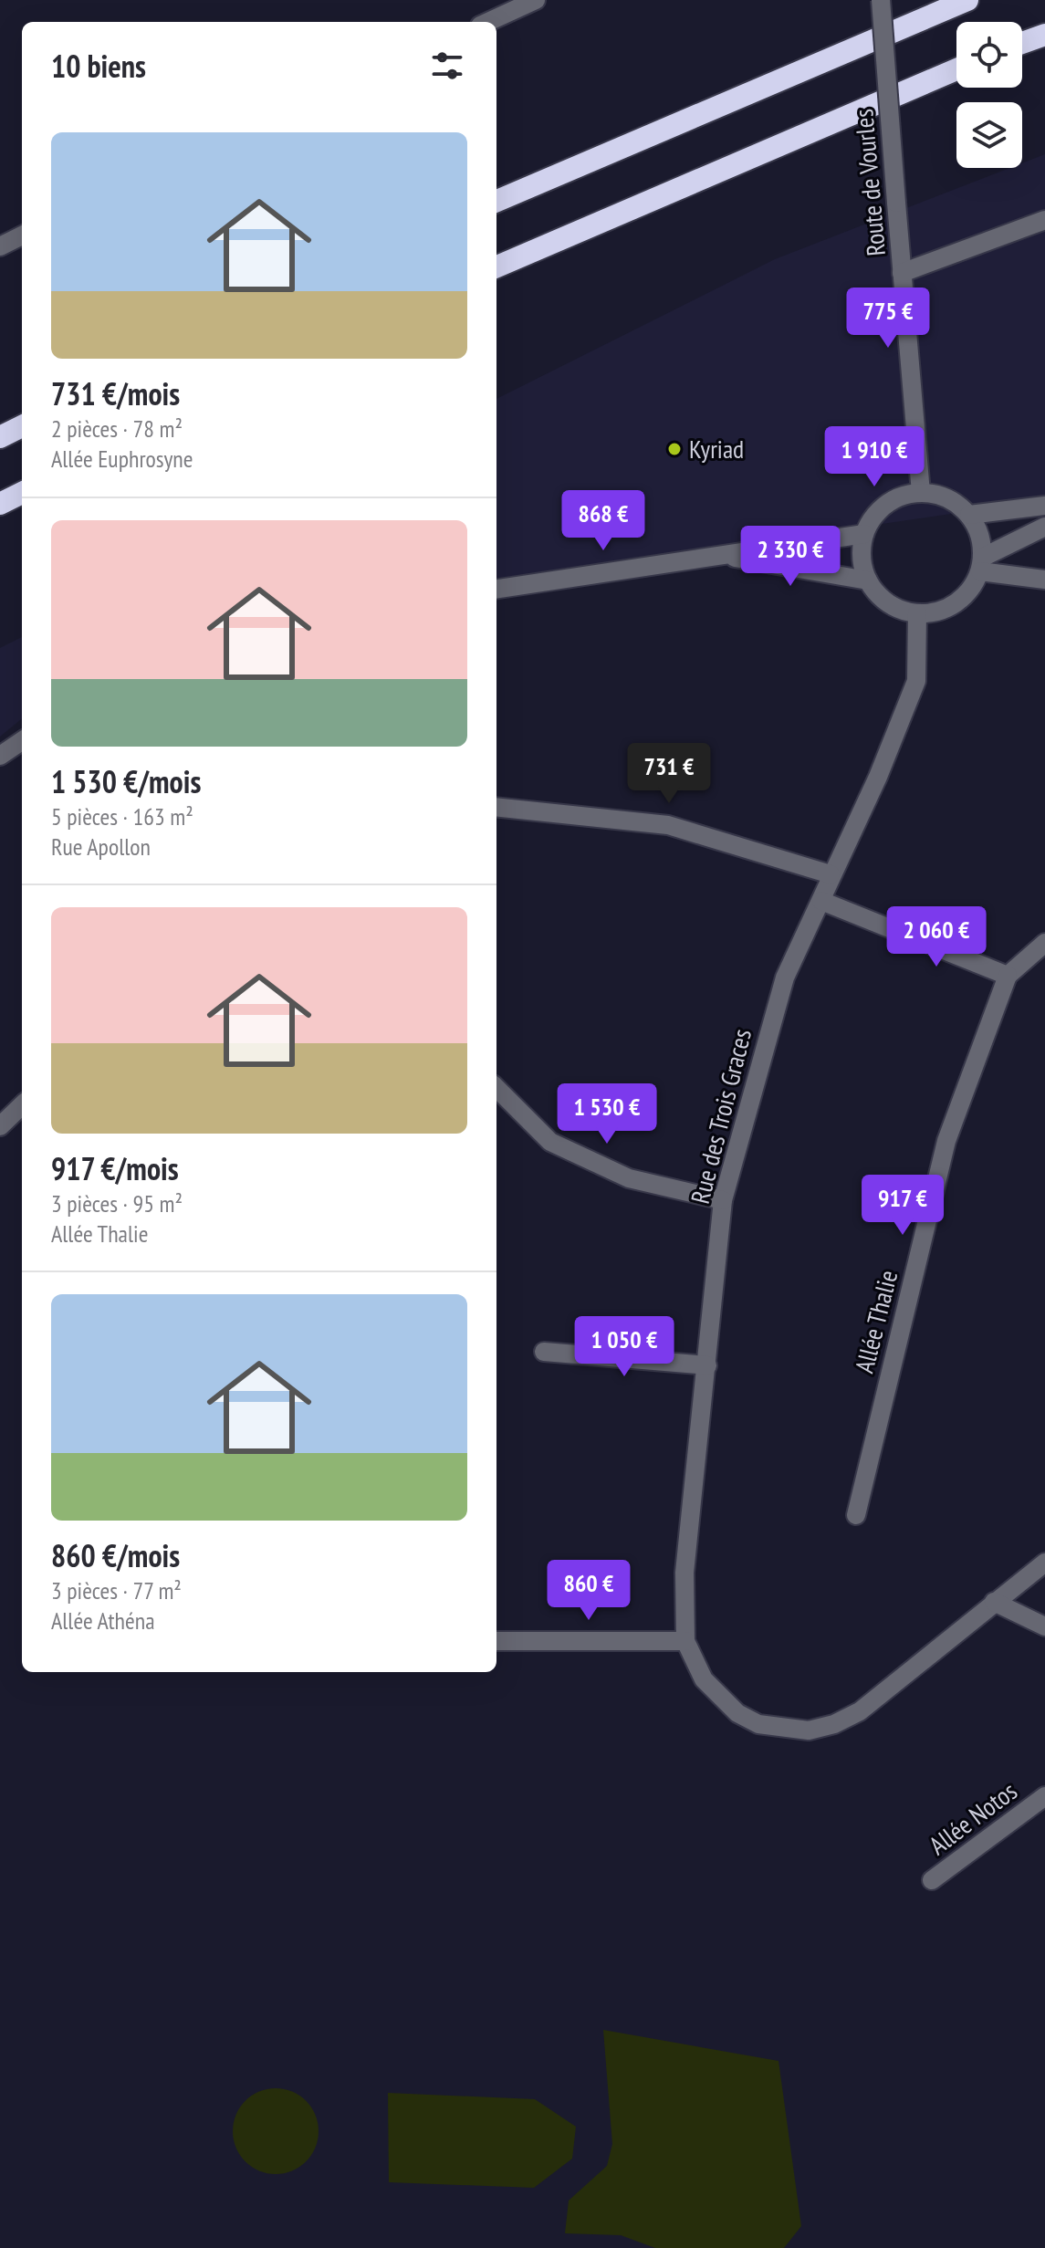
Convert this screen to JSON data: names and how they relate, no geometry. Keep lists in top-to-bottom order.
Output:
{
  "streets": {
    "street": [
      "Route de Vourles",
      "Rue des Trois Graces",
      "Allée Thalie",
      "Allée Notos"
    ]
  },
  "crossings": [
    ["Route de Vourles", "Rue des Trois Graces"]
  ],
  "places": ["Kyriad"],
  "page": {
    "heading": "10 biens",
    "list": [
      {
        "name": "731 €/mois",
        "note": "2 pièces · 78 m² · Allée Euphrosyne"
      },
      {
        "name": "1 530 €/mois",
        "note": "5 pièces · 163 m² · Rue Apollon"
      },
      {
        "name": "917 €/mois",
        "note": "3 pièces · 95 m² · Allée Thalie"
      },
      {
        "name": "860 €/mois",
        "note": "3 pièces · 77 m² · Allée Athéna"
      }
    ],
    "price": [
      "775 €",
      "1 910 €",
      "868 €",
      "2 330 €",
      "731 €",
      "2 060 €",
      "1 530 €",
      "917 €",
      "1 050 €",
      "860 €"
    ]
  }
}
